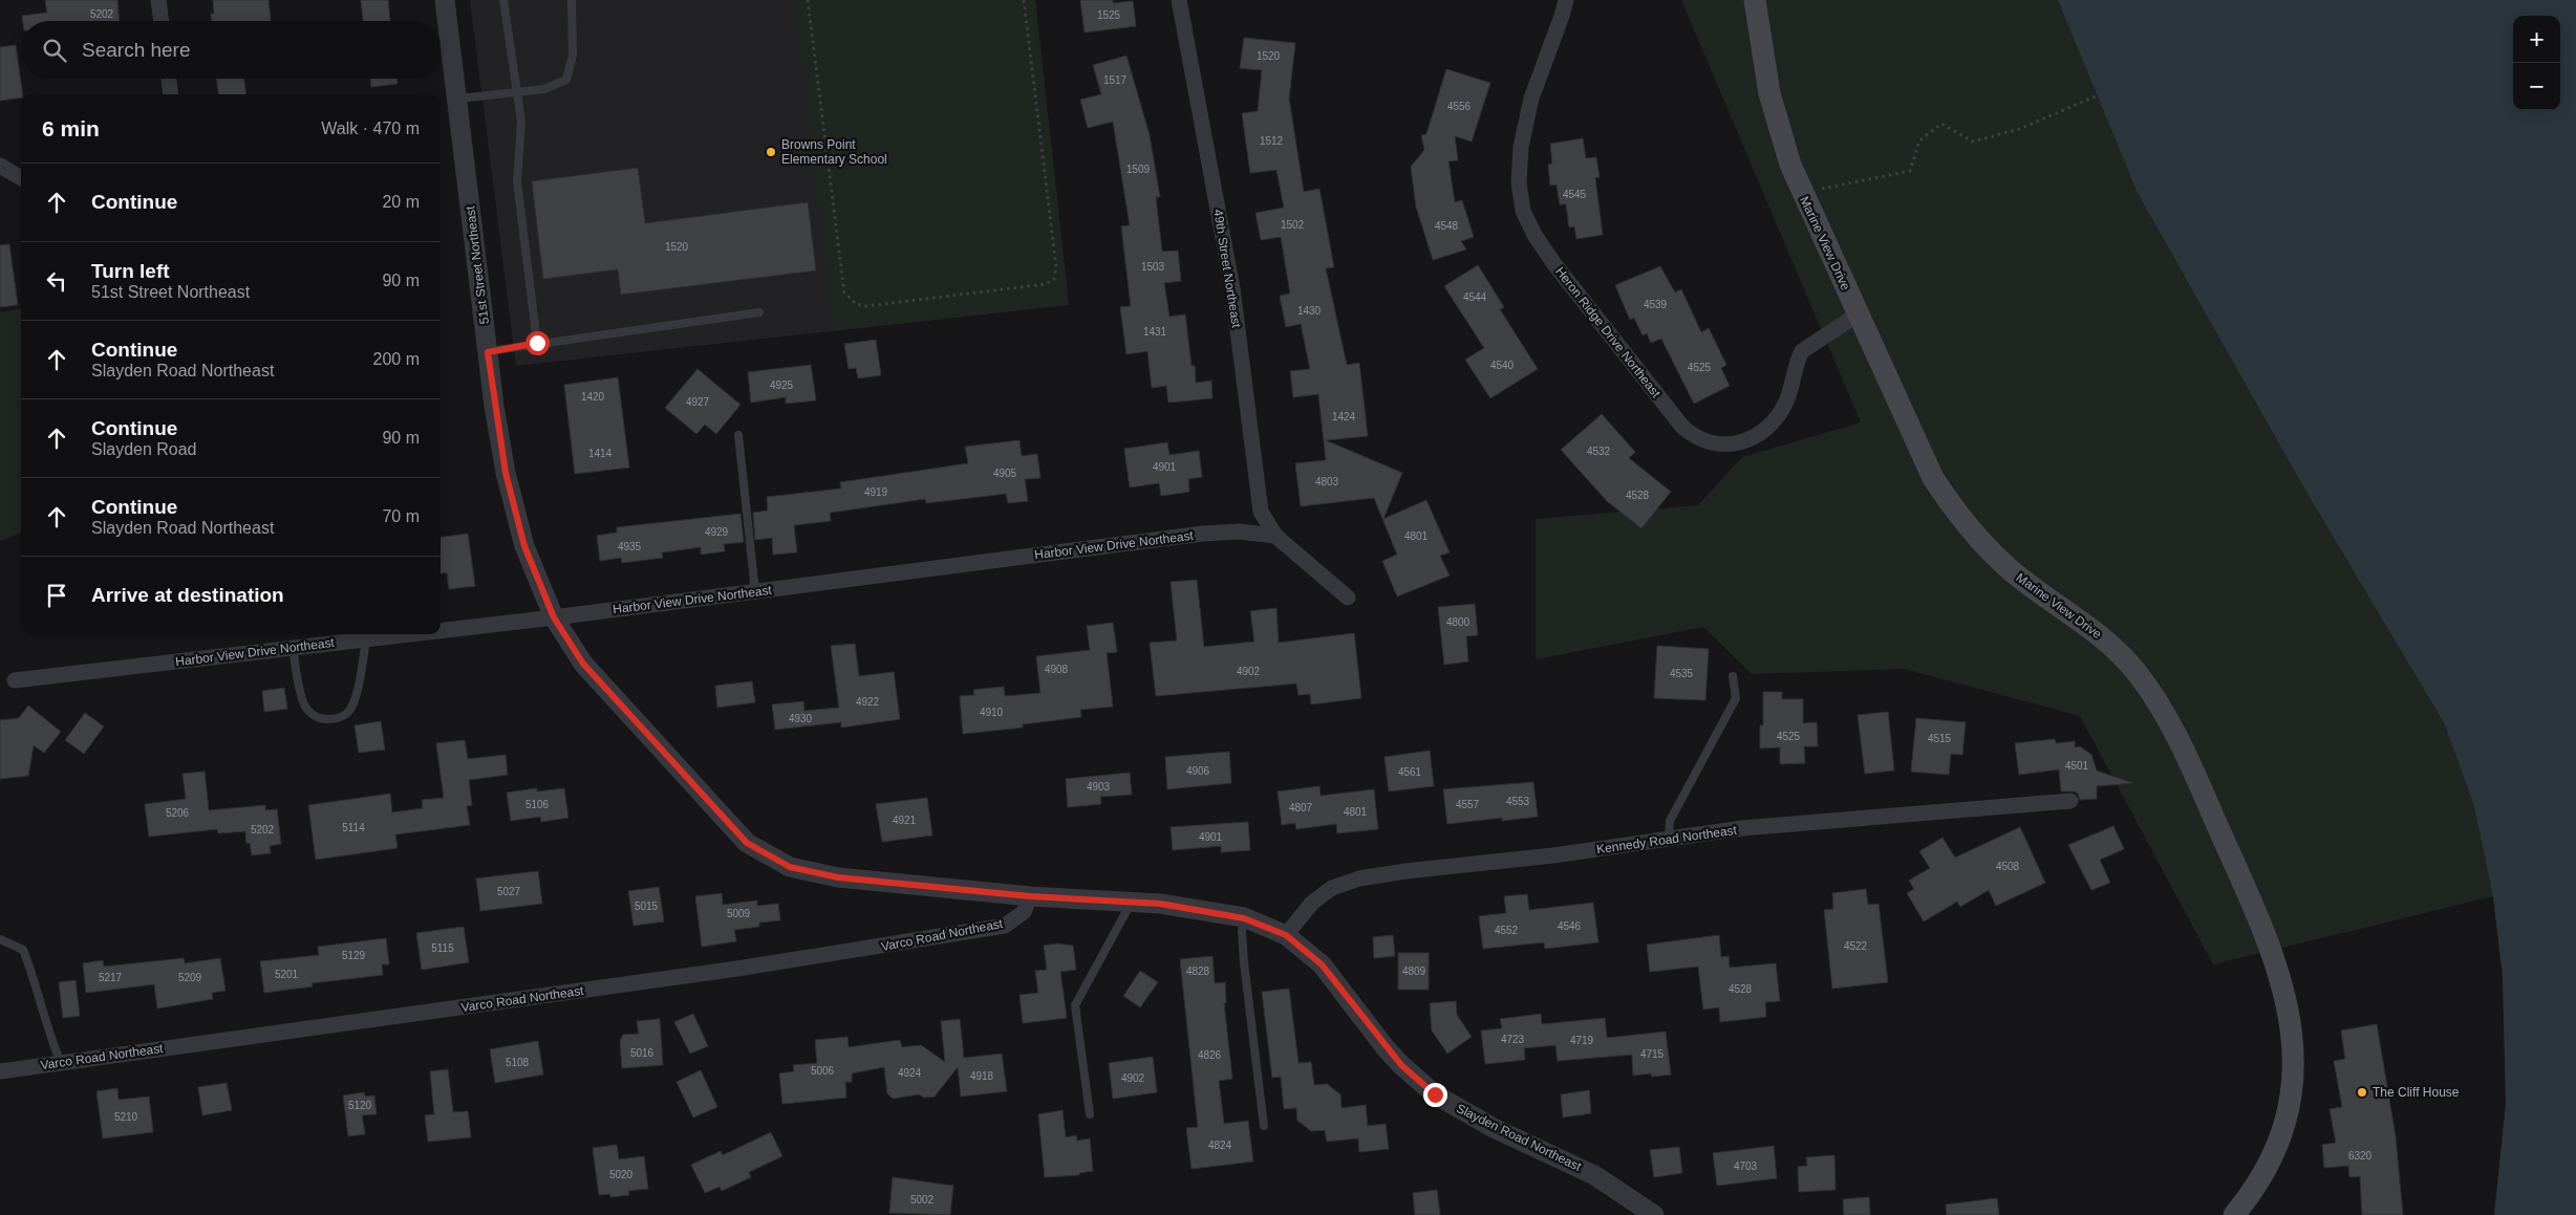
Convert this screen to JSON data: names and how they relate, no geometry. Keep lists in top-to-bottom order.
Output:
{
  "streets": {
    "main road": ["Marine View Drive"],
    "street": [
      "51st Street Northeast",
      "49th Street Northeast",
      "Heron Ridge Drive Northeast",
      "Harbor View Drive Northeast",
      "Kennedy Road Northeast",
      "Varco Road Northeast",
      "Slayden Road Northeast"
    ]
  },
  "crossings": [
    ["Marine View Drive", "Heron Ridge Drive Northeast"],
    ["51st Street Northeast", "Harbor View Drive Northeast"],
    ["49th Street Northeast", "Harbor View Drive Northeast"],
    ["Kennedy Road Northeast", "Slayden Road Northeast"],
    ["Varco Road Northeast", "Slayden Road Northeast"]
  ],
  "places": ["Browns Point Elementary School", "The Cliff House"],
  "house_numbers": [
    "5202",
    "1525",
    "1520",
    "1517",
    "4556",
    "1512",
    "1509",
    "4545",
    "1502",
    "4548",
    "1520",
    "1503",
    "4544",
    "4539",
    "1430",
    "1431",
    "4540",
    "4525",
    "4925",
    "1420",
    "4927",
    "1424",
    "4532",
    "1414",
    "4901",
    "4905",
    "4803",
    "4919",
    "4528",
    "4929",
    "4801",
    "4935",
    "4800",
    "4908",
    "4902",
    "4535",
    "4922",
    "4910",
    "4930",
    "4525",
    "4515",
    "4501",
    "4906",
    "4561",
    "4903",
    "4553",
    "5106",
    "4557",
    "4807",
    "4801",
    "5206",
    "4921",
    "5114",
    "5202",
    "4901",
    "4508",
    "5027",
    "5015",
    "5009",
    "4546",
    "4552",
    "4522",
    "5115",
    "5129",
    "4828",
    "4809",
    "5201",
    "5217",
    "5209",
    "4528",
    "4723",
    "4719",
    "5016",
    "4715",
    "4826",
    "5108",
    "5006",
    "4924",
    "4918",
    "4902",
    "5120",
    "5210",
    "4824",
    "6320",
    "4703",
    "5020",
    "5002"
  ],
  "page": {
    "map_buttons": ["+", "−"],
    "search": "Search here",
    "heading": ["6 min", "Walk · 470 m"],
    "list": [
      ["Continue", "20 m"],
      ["Turn left", "51st Street Northeast", "90 m"],
      ["Continue", "Slayden Road Northeast", "200 m"],
      ["Continue", "Slayden Road", "90 m"],
      ["Continue", "Slayden Road Northeast", "70 m"],
      "Arrive at destination"
    ]
  }
}
